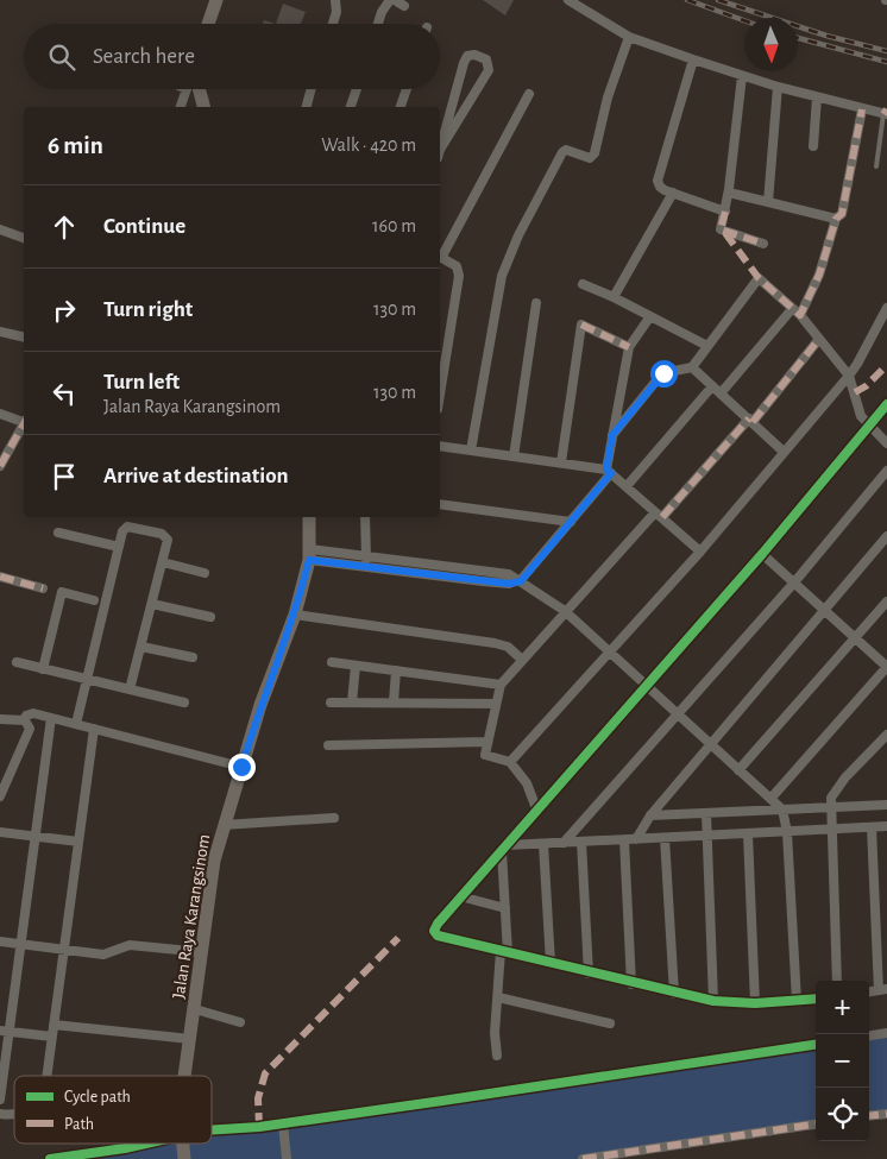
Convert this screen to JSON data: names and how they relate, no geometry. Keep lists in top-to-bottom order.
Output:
{
  "streets": {
    "street": ["Jalan Raya Karangsinom"]
  },
  "legend": ["Cycle path", "Path"],
  "north": "bottom",
  "page": {
    "search": "Search here",
    "heading": ["6 min", "Walk · 420 m"],
    "list": [
      ["Continue", "160 m"],
      ["Turn right", "130 m"],
      ["Turn left", "Jalan Raya Karangsinom", "130 m"],
      "Arrive at destination"
    ],
    "map_buttons": ["+", "−"]
  }
}
